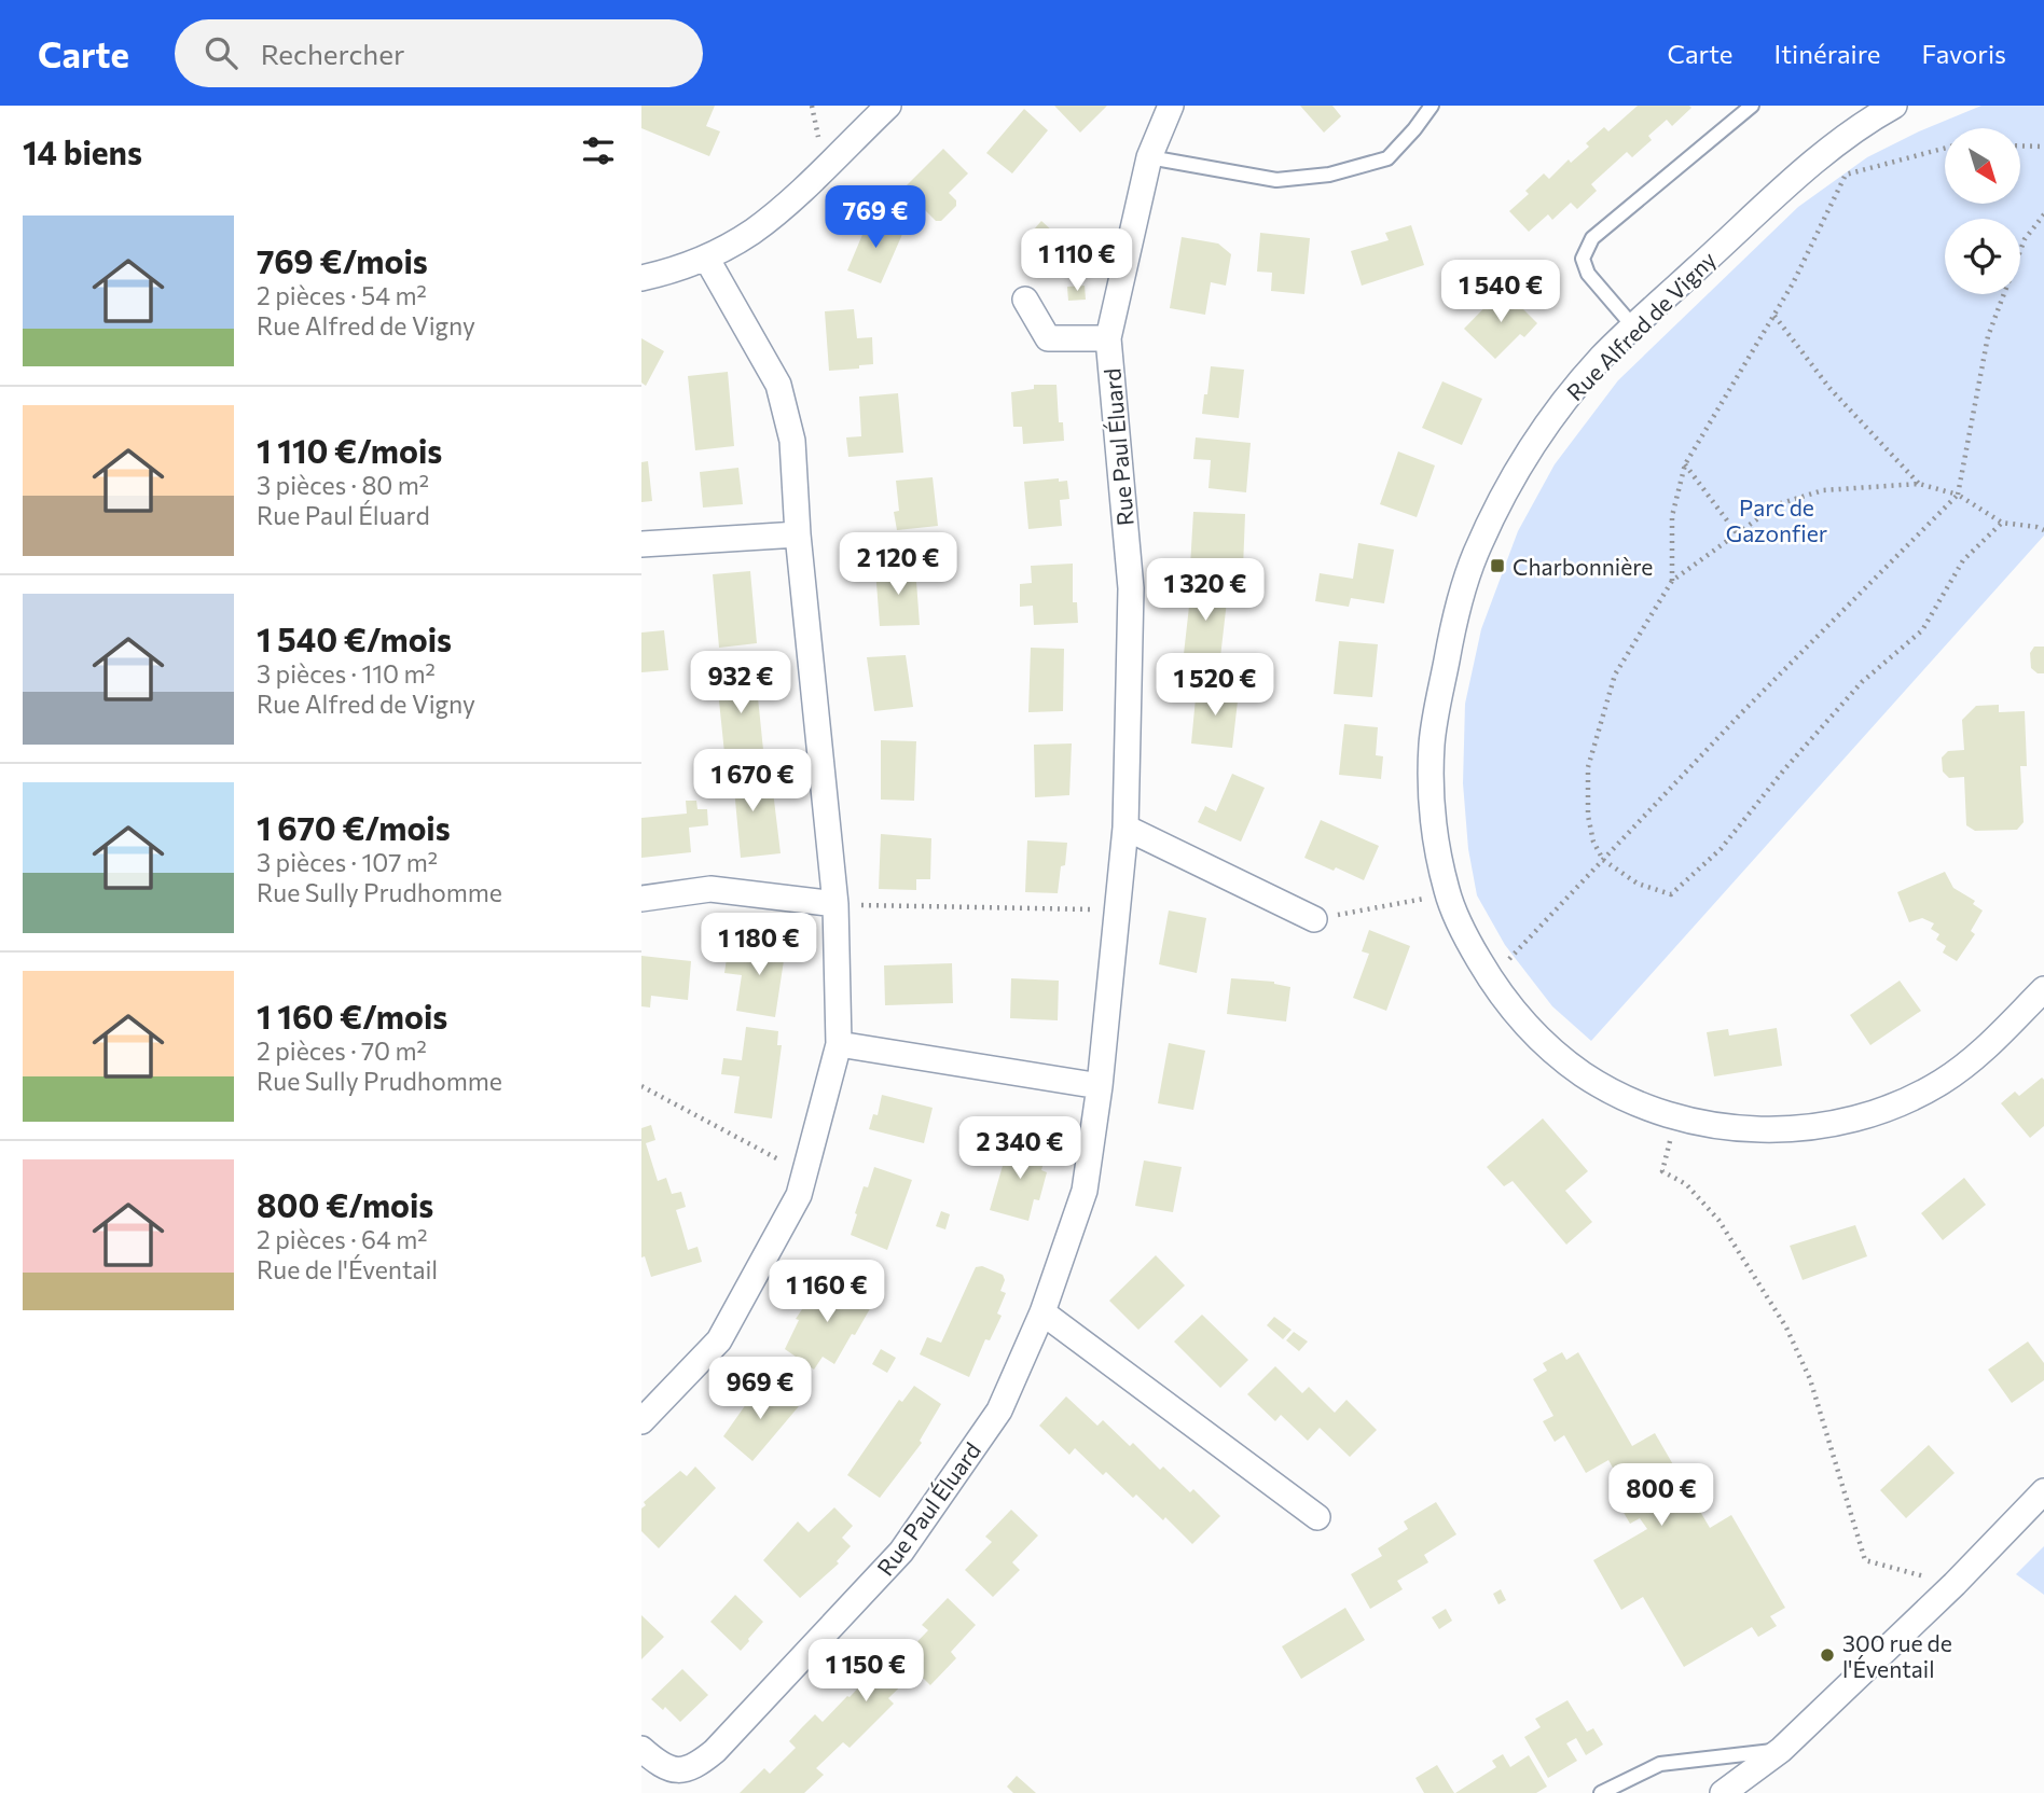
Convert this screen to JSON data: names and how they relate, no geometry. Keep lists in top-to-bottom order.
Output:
{
  "streets": {
    "street": ["Rue Alfred de Vigny", "Rue Paul Éluard"]
  },
  "parks": ["Parc de Gazonfier"],
  "places": {
    "transit": ["Charbonnière"],
    "other": ["300 rue de l'Éventail"]
  },
  "north": "bottom right",
  "page": {
    "header": "Carte",
    "search": "Rechercher",
    "nav": ["Carte", "Itinéraire", "Favoris"],
    "heading": "14 biens",
    "price": [
      "769 €",
      "1 110 €",
      "1 540 €",
      "2 120 €",
      "1 320 €",
      "932 €",
      "1 520 €",
      "1 670 €",
      "1 180 €",
      "2 340 €",
      "1 160 €",
      "969 €",
      "800 €",
      "1 150 €"
    ],
    "list": [
      {
        "name": "769 €/mois",
        "note": "2 pièces · 54 m² · Rue Alfred de Vigny"
      },
      {
        "name": "1 110 €/mois",
        "note": "3 pièces · 80 m² · Rue Paul Éluard"
      },
      {
        "name": "1 540 €/mois",
        "note": "3 pièces · 110 m² · Rue Alfred de Vigny"
      },
      {
        "name": "1 670 €/mois",
        "note": "3 pièces · 107 m² · Rue Sully Prudhomme"
      },
      {
        "name": "1 160 €/mois",
        "note": "2 pièces · 70 m² · Rue Sully Prudhomme"
      },
      {
        "name": "800 €/mois",
        "note": "2 pièces · 64 m² · Rue de l'Éventail"
      }
    ]
  }
}
